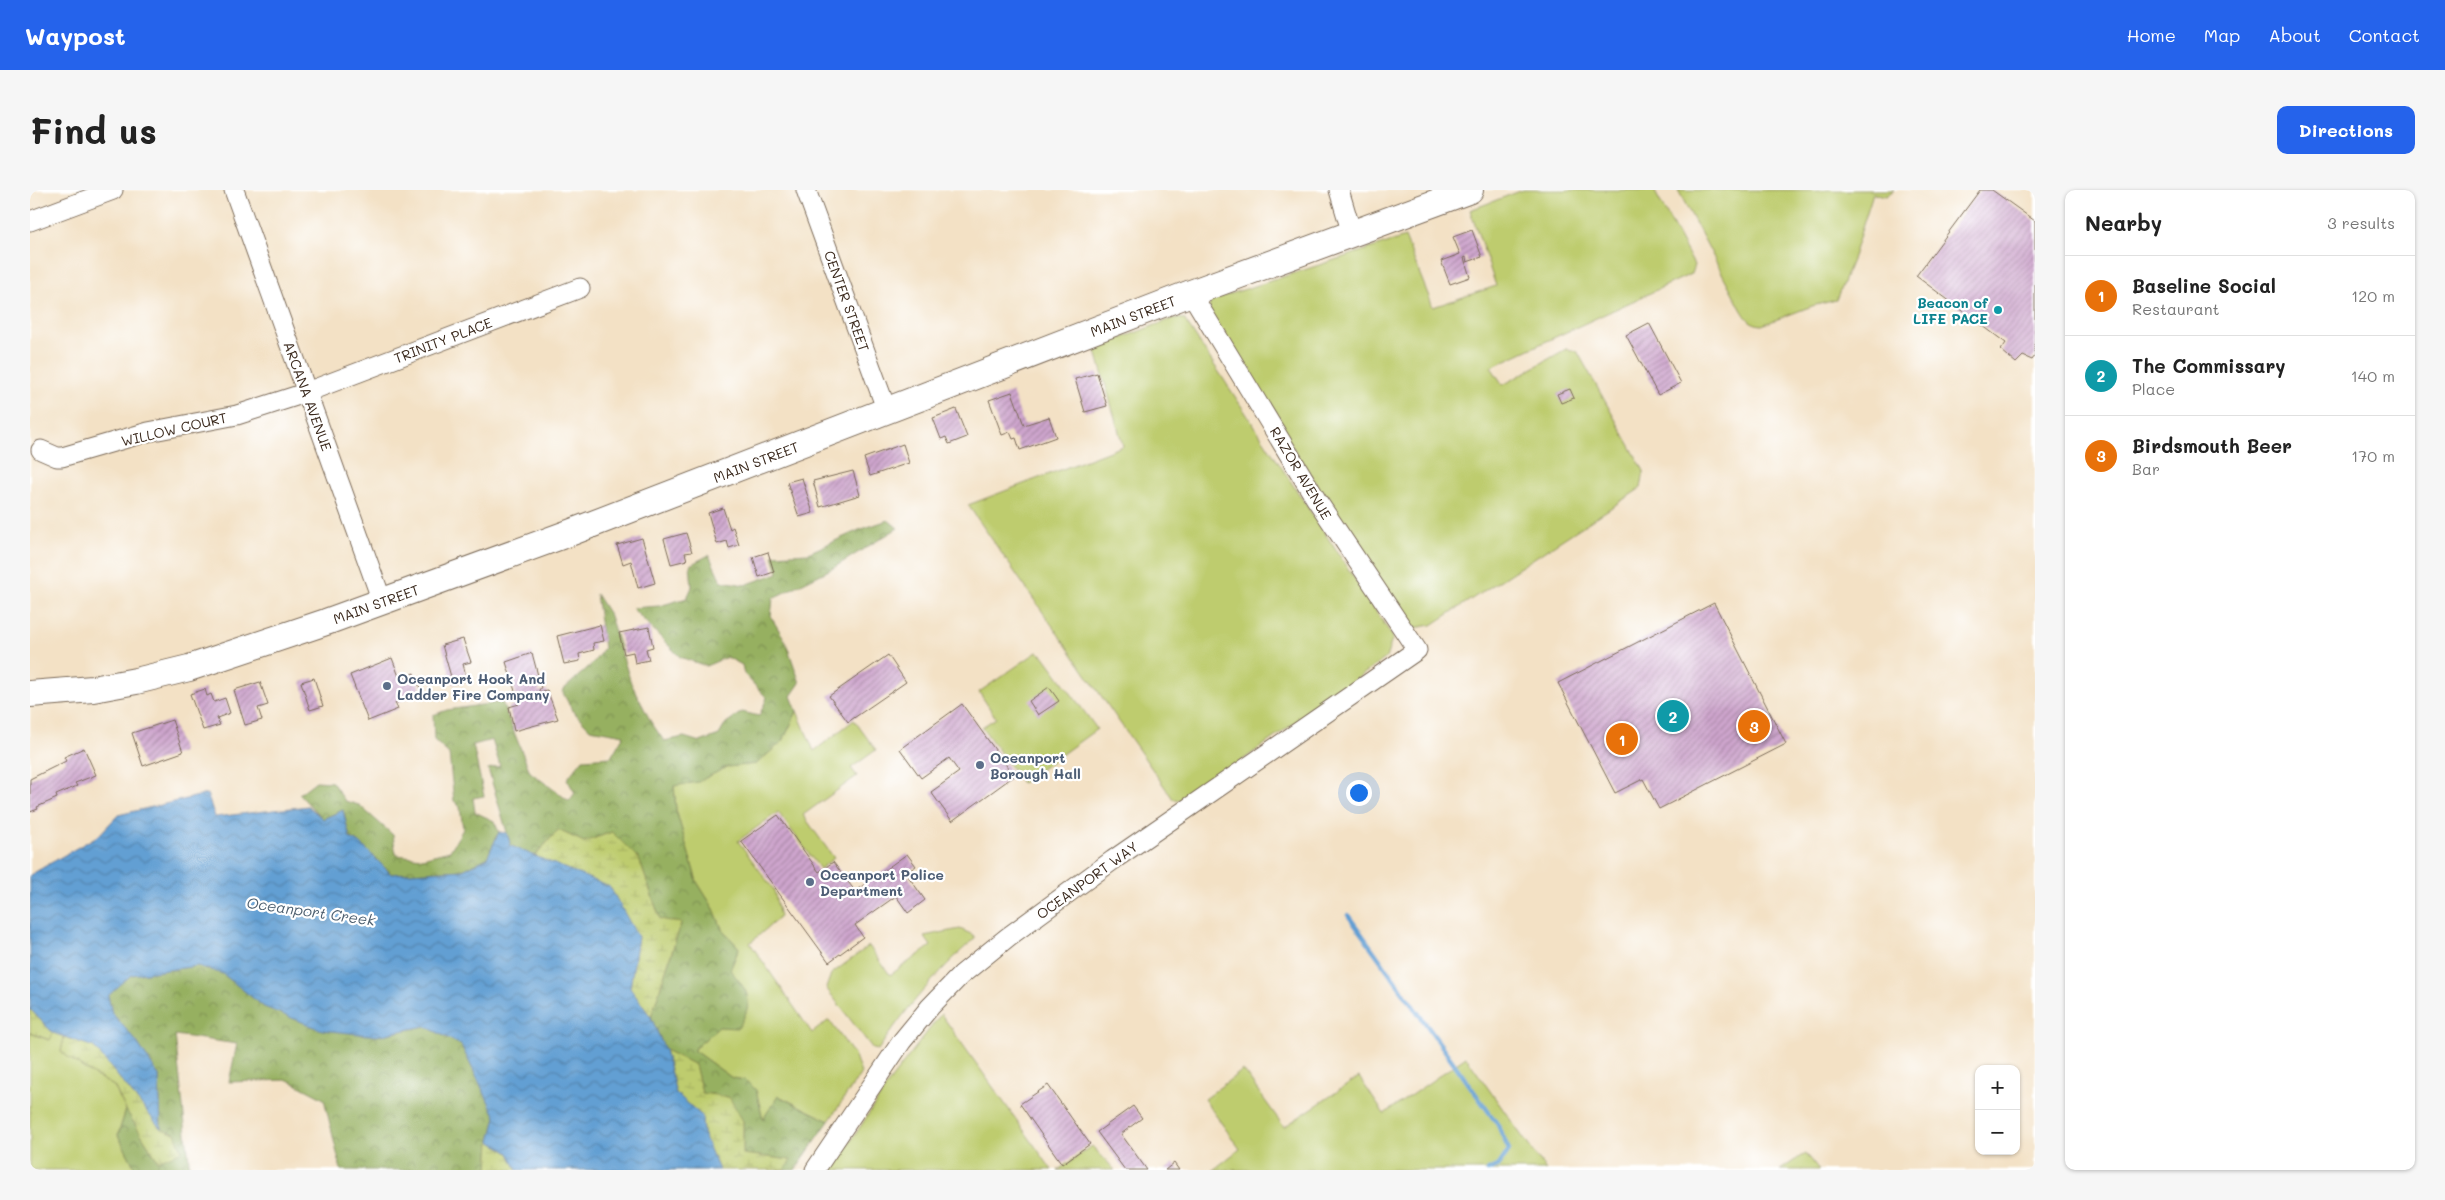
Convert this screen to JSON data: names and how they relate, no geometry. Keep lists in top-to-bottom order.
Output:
{
  "streets": {
    "street": [
      "CENTER STREET",
      "MAIN STREET",
      "TRINITY PLACE",
      "ARCANA AVENUE",
      "WILLOW COURT",
      "RAZOR AVENUE",
      "OCEANPORT WAY"
    ]
  },
  "crossings": [
    ["CENTER STREET", "MAIN STREET"],
    ["MAIN STREET", "ARCANA AVENUE"],
    ["MAIN STREET", "RAZOR AVENUE"],
    ["TRINITY PLACE", "ARCANA AVENUE"],
    ["TRINITY PLACE", "WILLOW COURT"],
    ["ARCANA AVENUE", "WILLOW COURT"],
    ["RAZOR AVENUE", "OCEANPORT WAY"]
  ],
  "water": ["Oceanport Creek"],
  "places": [
    "Beacon of LIFE PACE",
    "Oceanport Hook And Ladder Fire Company",
    "Oceanport Borough Hall",
    "Oceanport Police Department"
  ],
  "page": {
    "header": "Waypost",
    "nav": [
      "Home",
      "Map",
      "About",
      "Contact"
    ],
    "buttons": "Directions",
    "title": "Find us",
    "heading": ["Nearby", "3 results"],
    "list": [
      {
        "mark": "1",
        "name": "Baseline Social",
        "note": "Restaurant",
        "value": "120 m"
      },
      {
        "mark": "2",
        "name": "The Commissary",
        "note": "Place",
        "value": "140 m"
      },
      {
        "mark": "3",
        "name": "Birdsmouth Beer",
        "note": "Bar",
        "value": "170 m"
      }
    ],
    "pins": ["2", "3", "1"],
    "map_buttons": ["+", "−"]
  }
}
